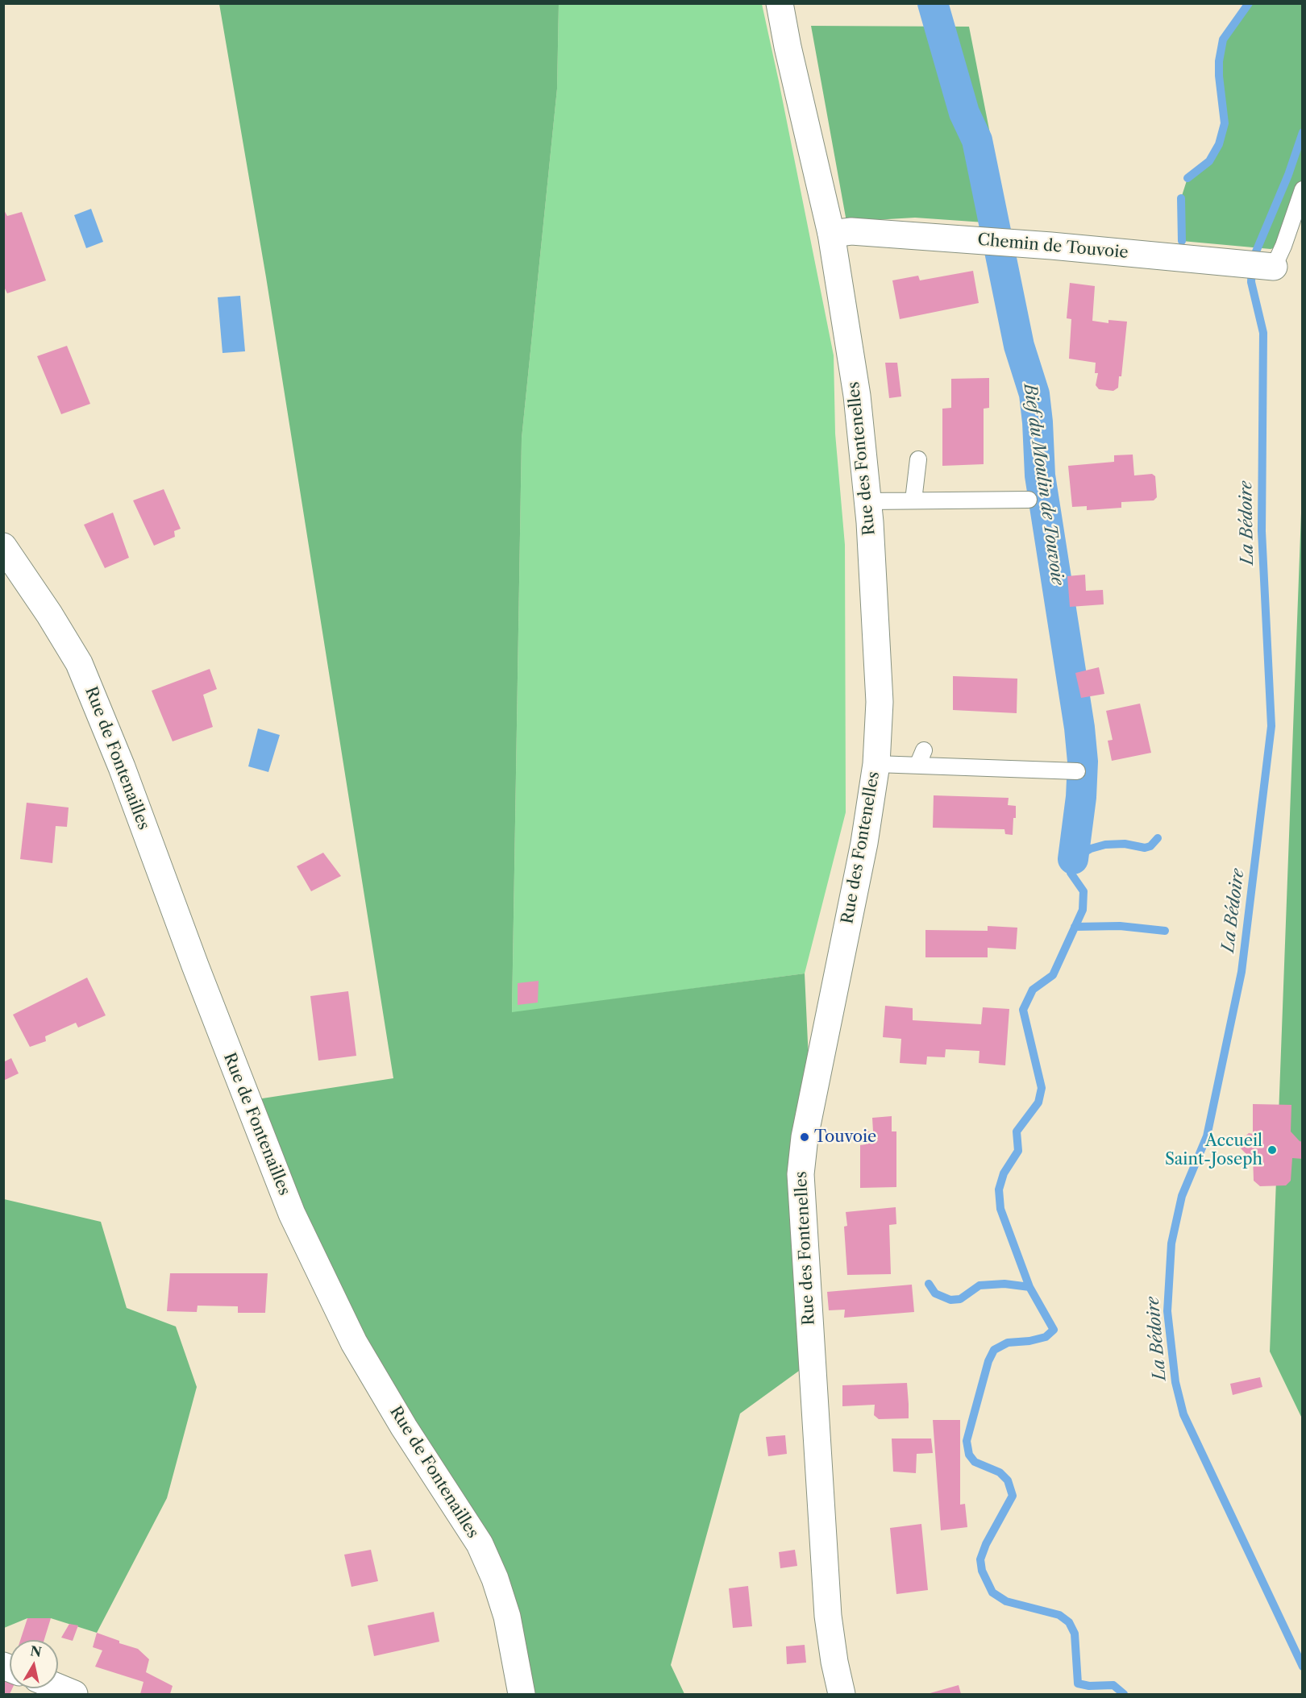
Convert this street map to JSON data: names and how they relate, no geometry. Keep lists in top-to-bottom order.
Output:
{
  "streets": {
    "street": ["Chemin de Touvoie", "Rue des Fontenelles", "Rue de Fontenailles"]
  },
  "crossings": [
    ["Chemin de Touvoie", "Rue des Fontenelles"]
  ],
  "water": ["Bief du Moulin de Touvoie", "La Bédoire"],
  "places": ["Touvoie", "Accueil Saint-Joseph"],
  "north": "top"
}
